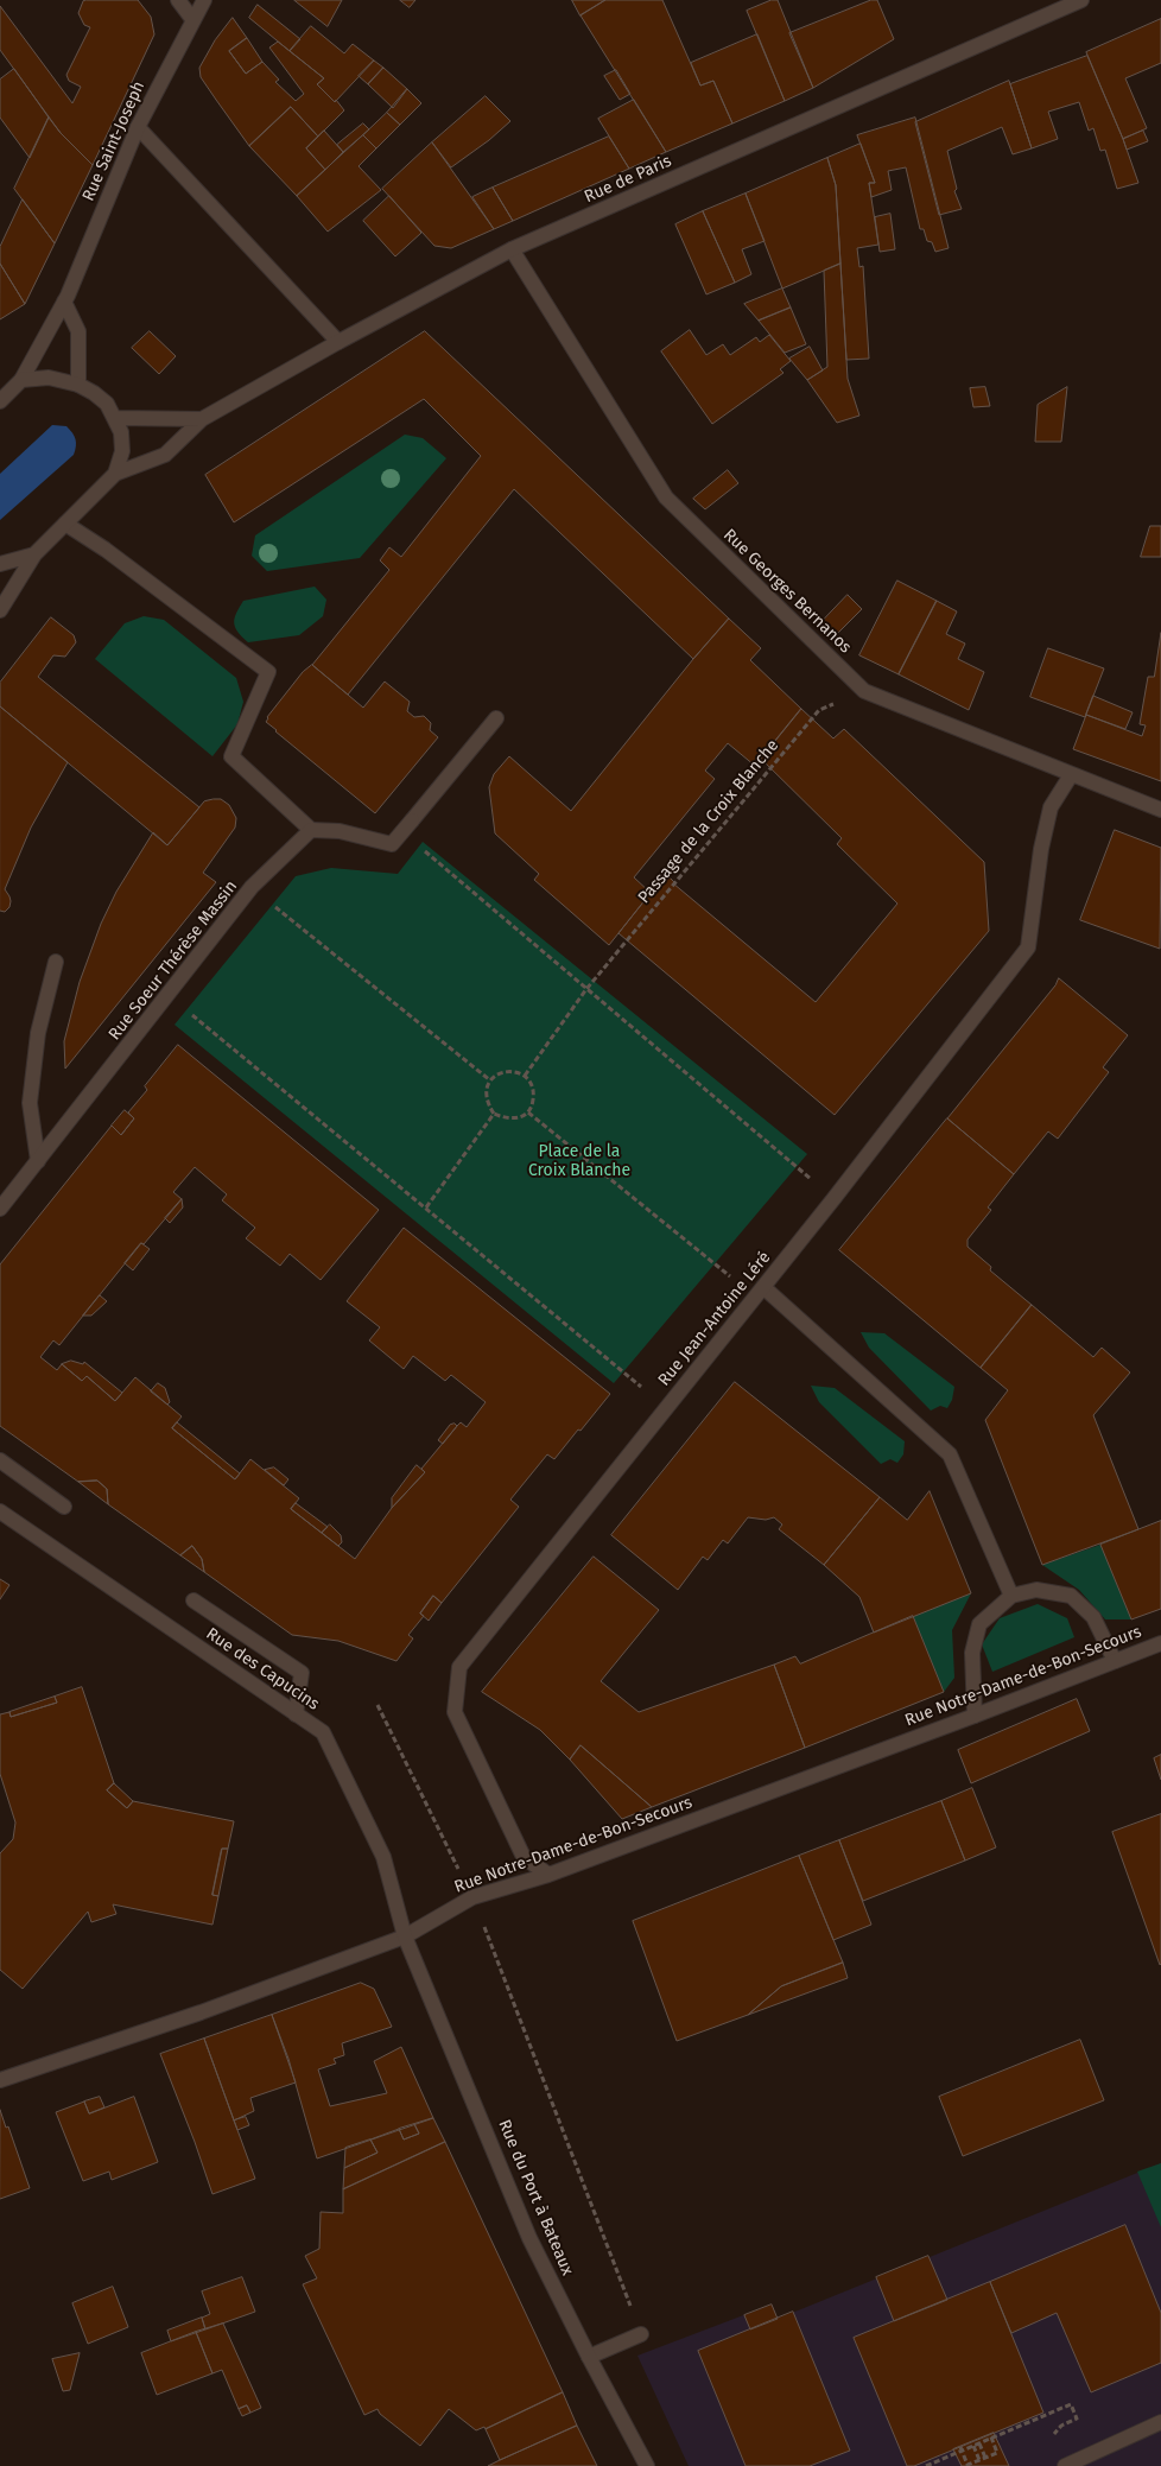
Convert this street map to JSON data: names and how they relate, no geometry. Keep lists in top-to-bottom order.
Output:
{
  "streets": {
    "street": [
      "Rue Saint-Joseph",
      "Rue de Paris",
      "Rue Georges Bernanos",
      "Rue Soeur Thérèse Massin",
      "Rue Jean-Antoine Léré",
      "Rue des Capucins",
      "Rue Notre-Dame-de-Bon-Secours",
      "Rue du Port à Bateaux"
    ],
    "path": ["Passage de la Croix Blanche"]
  },
  "crossings": [
    ["Rue de Paris", "Rue Georges Bernanos"],
    ["Rue Georges Bernanos", "Passage de la Croix Blanche"],
    ["Rue Georges Bernanos", "Rue Jean-Antoine Léré"],
    ["Rue Jean-Antoine Léré", "Rue Notre-Dame-de-Bon-Secours"],
    ["Rue des Capucins", "Rue Notre-Dame-de-Bon-Secours"],
    ["Rue des Capucins", "Rue du Port à Bateaux"],
    ["Rue Notre-Dame-de-Bon-Secours", "Rue du Port à Bateaux"]
  ],
  "parks": ["Place de la Croix Blanche"]
}
